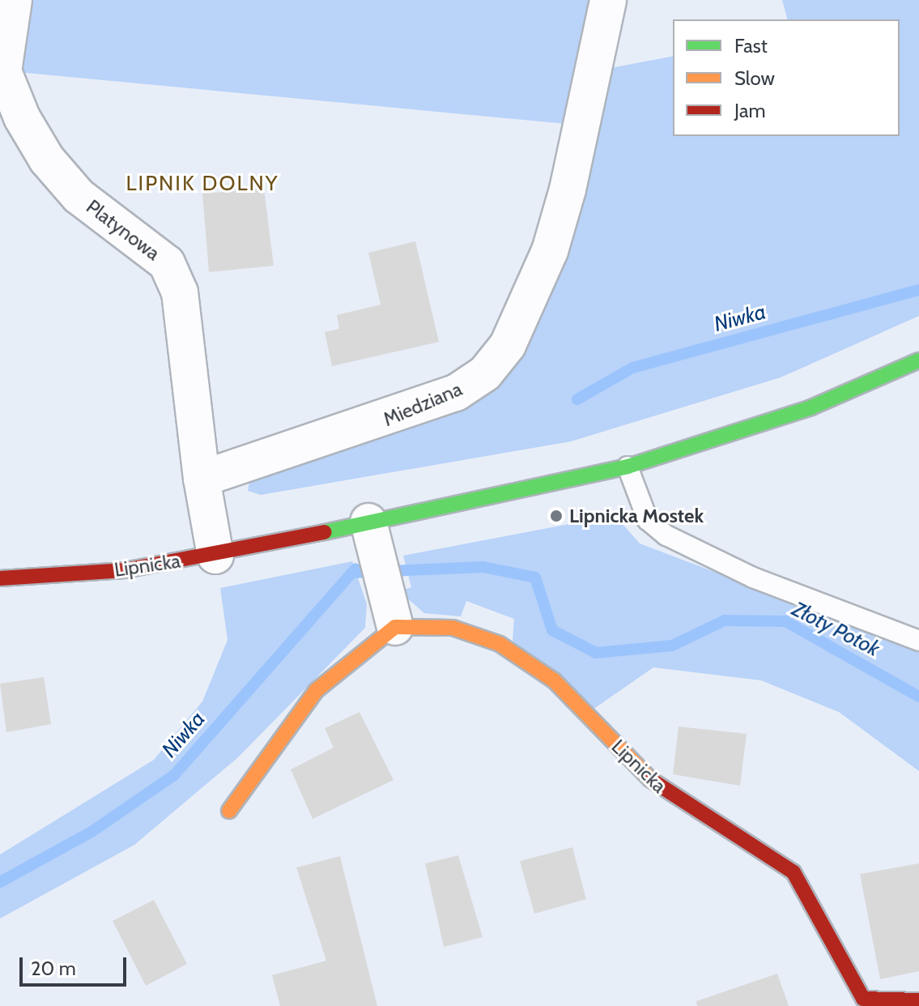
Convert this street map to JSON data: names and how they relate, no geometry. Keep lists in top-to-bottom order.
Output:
{
  "streets": {
    "street": ["Platynowa", "Miedziana", "Lipnicka"]
  },
  "crossings": [
    ["Platynowa", "Miedziana"]
  ],
  "districts": ["LIPNIK DOLNY"],
  "water": ["Niwka", "Złoty Potok"],
  "places": ["Lipnicka Mostek"],
  "legend": ["Fast", "Slow", "Jam"],
  "scale_bar": "20 m"
}
